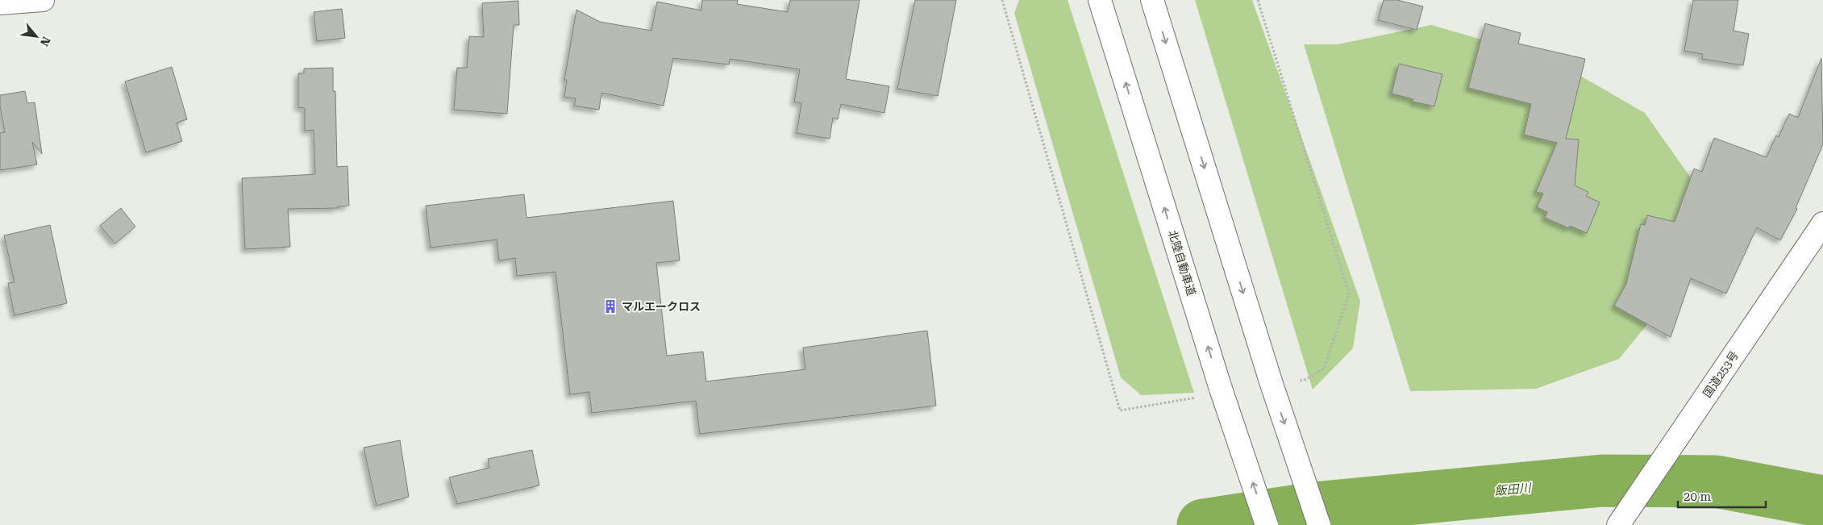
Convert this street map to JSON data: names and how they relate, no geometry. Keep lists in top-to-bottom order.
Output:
{
  "streets": {
    "main road": ["北陸自動車道", "国道253号"]
  },
  "water": ["飯田川"],
  "places": {
    "building": ["マルエークロス"]
  },
  "scale_bar": "20 m",
  "north": "bottom right"
}
